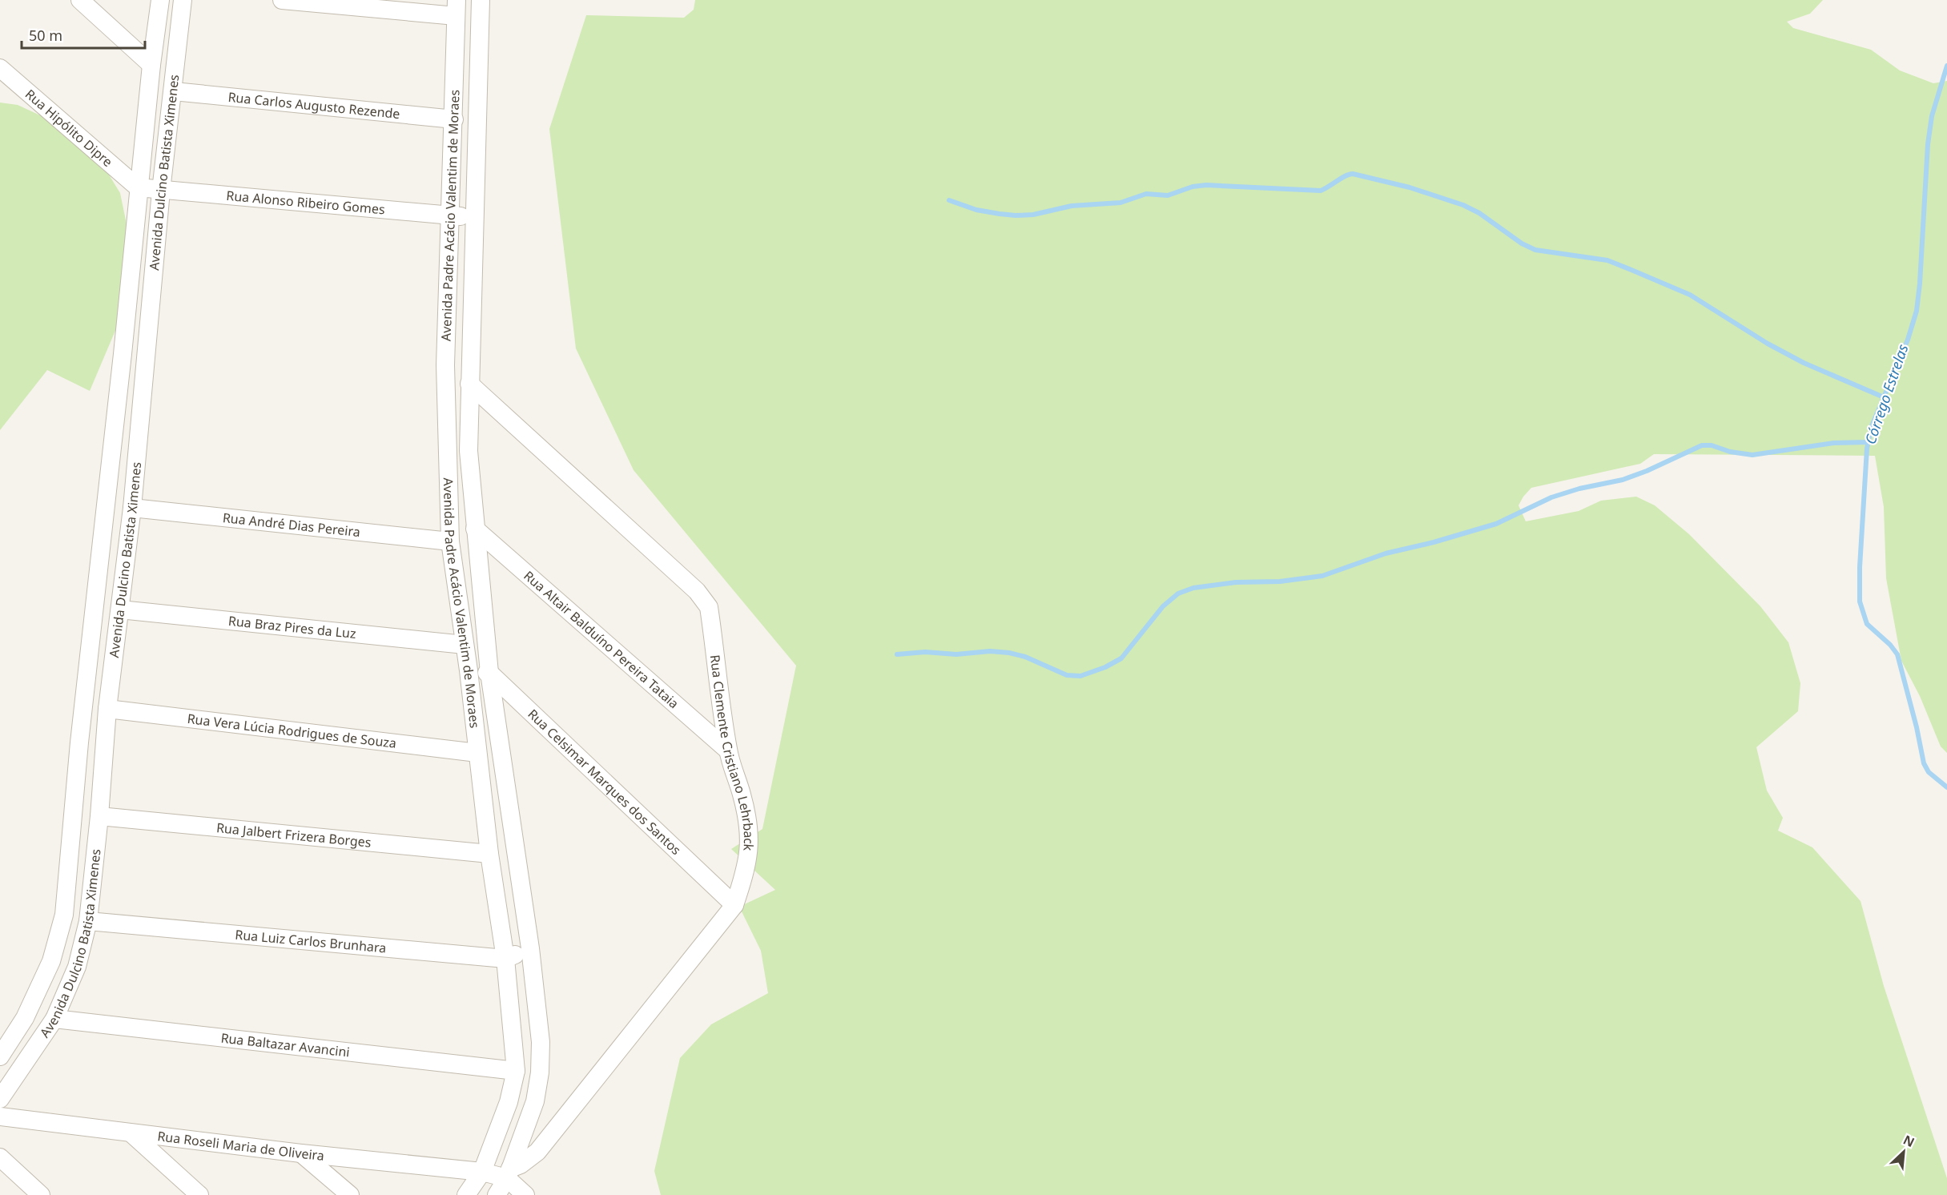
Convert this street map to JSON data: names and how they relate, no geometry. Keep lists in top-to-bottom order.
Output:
{
  "streets": {
    "street": [
      "Rua Carlos Augusto Rezende",
      "Rua Hipólito Dipre",
      "Avenida Dulcino Batista Ximenes",
      "Rua Alonso Ribeiro Gomes",
      "Avenida Padre Acácio Valentim de Moraes",
      "Rua André Dias Pereira",
      "Rua Braz Pires da Luz",
      "Rua Altair Balduíno Pereira Tataia",
      "Rua Vera Lúcia Rodrigues de Souza",
      "Rua Clemente Cristiano Lehrback",
      "Rua Celsimar Marques dos Santos",
      "Rua Jalbert Frizera Borges",
      "Rua Luiz Carlos Brunhara",
      "Rua Baltazar Avancini",
      "Rua Roseli Maria de Oliveira"
    ]
  },
  "crossings": [
    ["Rua Carlos Augusto Rezende", "Avenida Dulcino Batista Ximenes"],
    ["Rua Carlos Augusto Rezende", "Avenida Padre Acácio Valentim de Moraes"],
    ["Rua Hipólito Dipre", "Avenida Dulcino Batista Ximenes"],
    ["Rua Hipólito Dipre", "Rua Alonso Ribeiro Gomes"],
    ["Avenida Dulcino Batista Ximenes", "Rua Alonso Ribeiro Gomes"],
    ["Avenida Dulcino Batista Ximenes", "Rua André Dias Pereira"],
    ["Avenida Dulcino Batista Ximenes", "Rua Braz Pires da Luz"],
    ["Avenida Dulcino Batista Ximenes", "Rua Vera Lúcia Rodrigues de Souza"],
    ["Avenida Dulcino Batista Ximenes", "Rua Jalbert Frizera Borges"],
    ["Avenida Dulcino Batista Ximenes", "Rua Luiz Carlos Brunhara"],
    ["Avenida Dulcino Batista Ximenes", "Rua Baltazar Avancini"],
    ["Rua Alonso Ribeiro Gomes", "Avenida Padre Acácio Valentim de Moraes"],
    ["Avenida Padre Acácio Valentim de Moraes", "Rua André Dias Pereira"],
    ["Avenida Padre Acácio Valentim de Moraes", "Rua Braz Pires da Luz"],
    ["Avenida Padre Acácio Valentim de Moraes", "Rua Altair Balduíno Pereira Tataia"],
    ["Avenida Padre Acácio Valentim de Moraes", "Rua Vera Lúcia Rodrigues de Souza"],
    ["Avenida Padre Acácio Valentim de Moraes", "Rua Clemente Cristiano Lehrback"],
    ["Avenida Padre Acácio Valentim de Moraes", "Rua Celsimar Marques dos Santos"],
    ["Avenida Padre Acácio Valentim de Moraes", "Rua Jalbert Frizera Borges"],
    ["Avenida Padre Acácio Valentim de Moraes", "Rua Luiz Carlos Brunhara"],
    ["Avenida Padre Acácio Valentim de Moraes", "Rua Baltazar Avancini"],
    ["Avenida Padre Acácio Valentim de Moraes", "Rua Roseli Maria de Oliveira"],
    ["Rua Altair Balduíno Pereira Tataia", "Rua Clemente Cristiano Lehrback"],
    ["Rua Clemente Cristiano Lehrback", "Rua Celsimar Marques dos Santos"],
    ["Rua Clemente Cristiano Lehrback", "Rua Roseli Maria de Oliveira"]
  ],
  "water": ["Córrego Estrelas"],
  "scale_bar": "50 m",
  "north": "top right"
}
